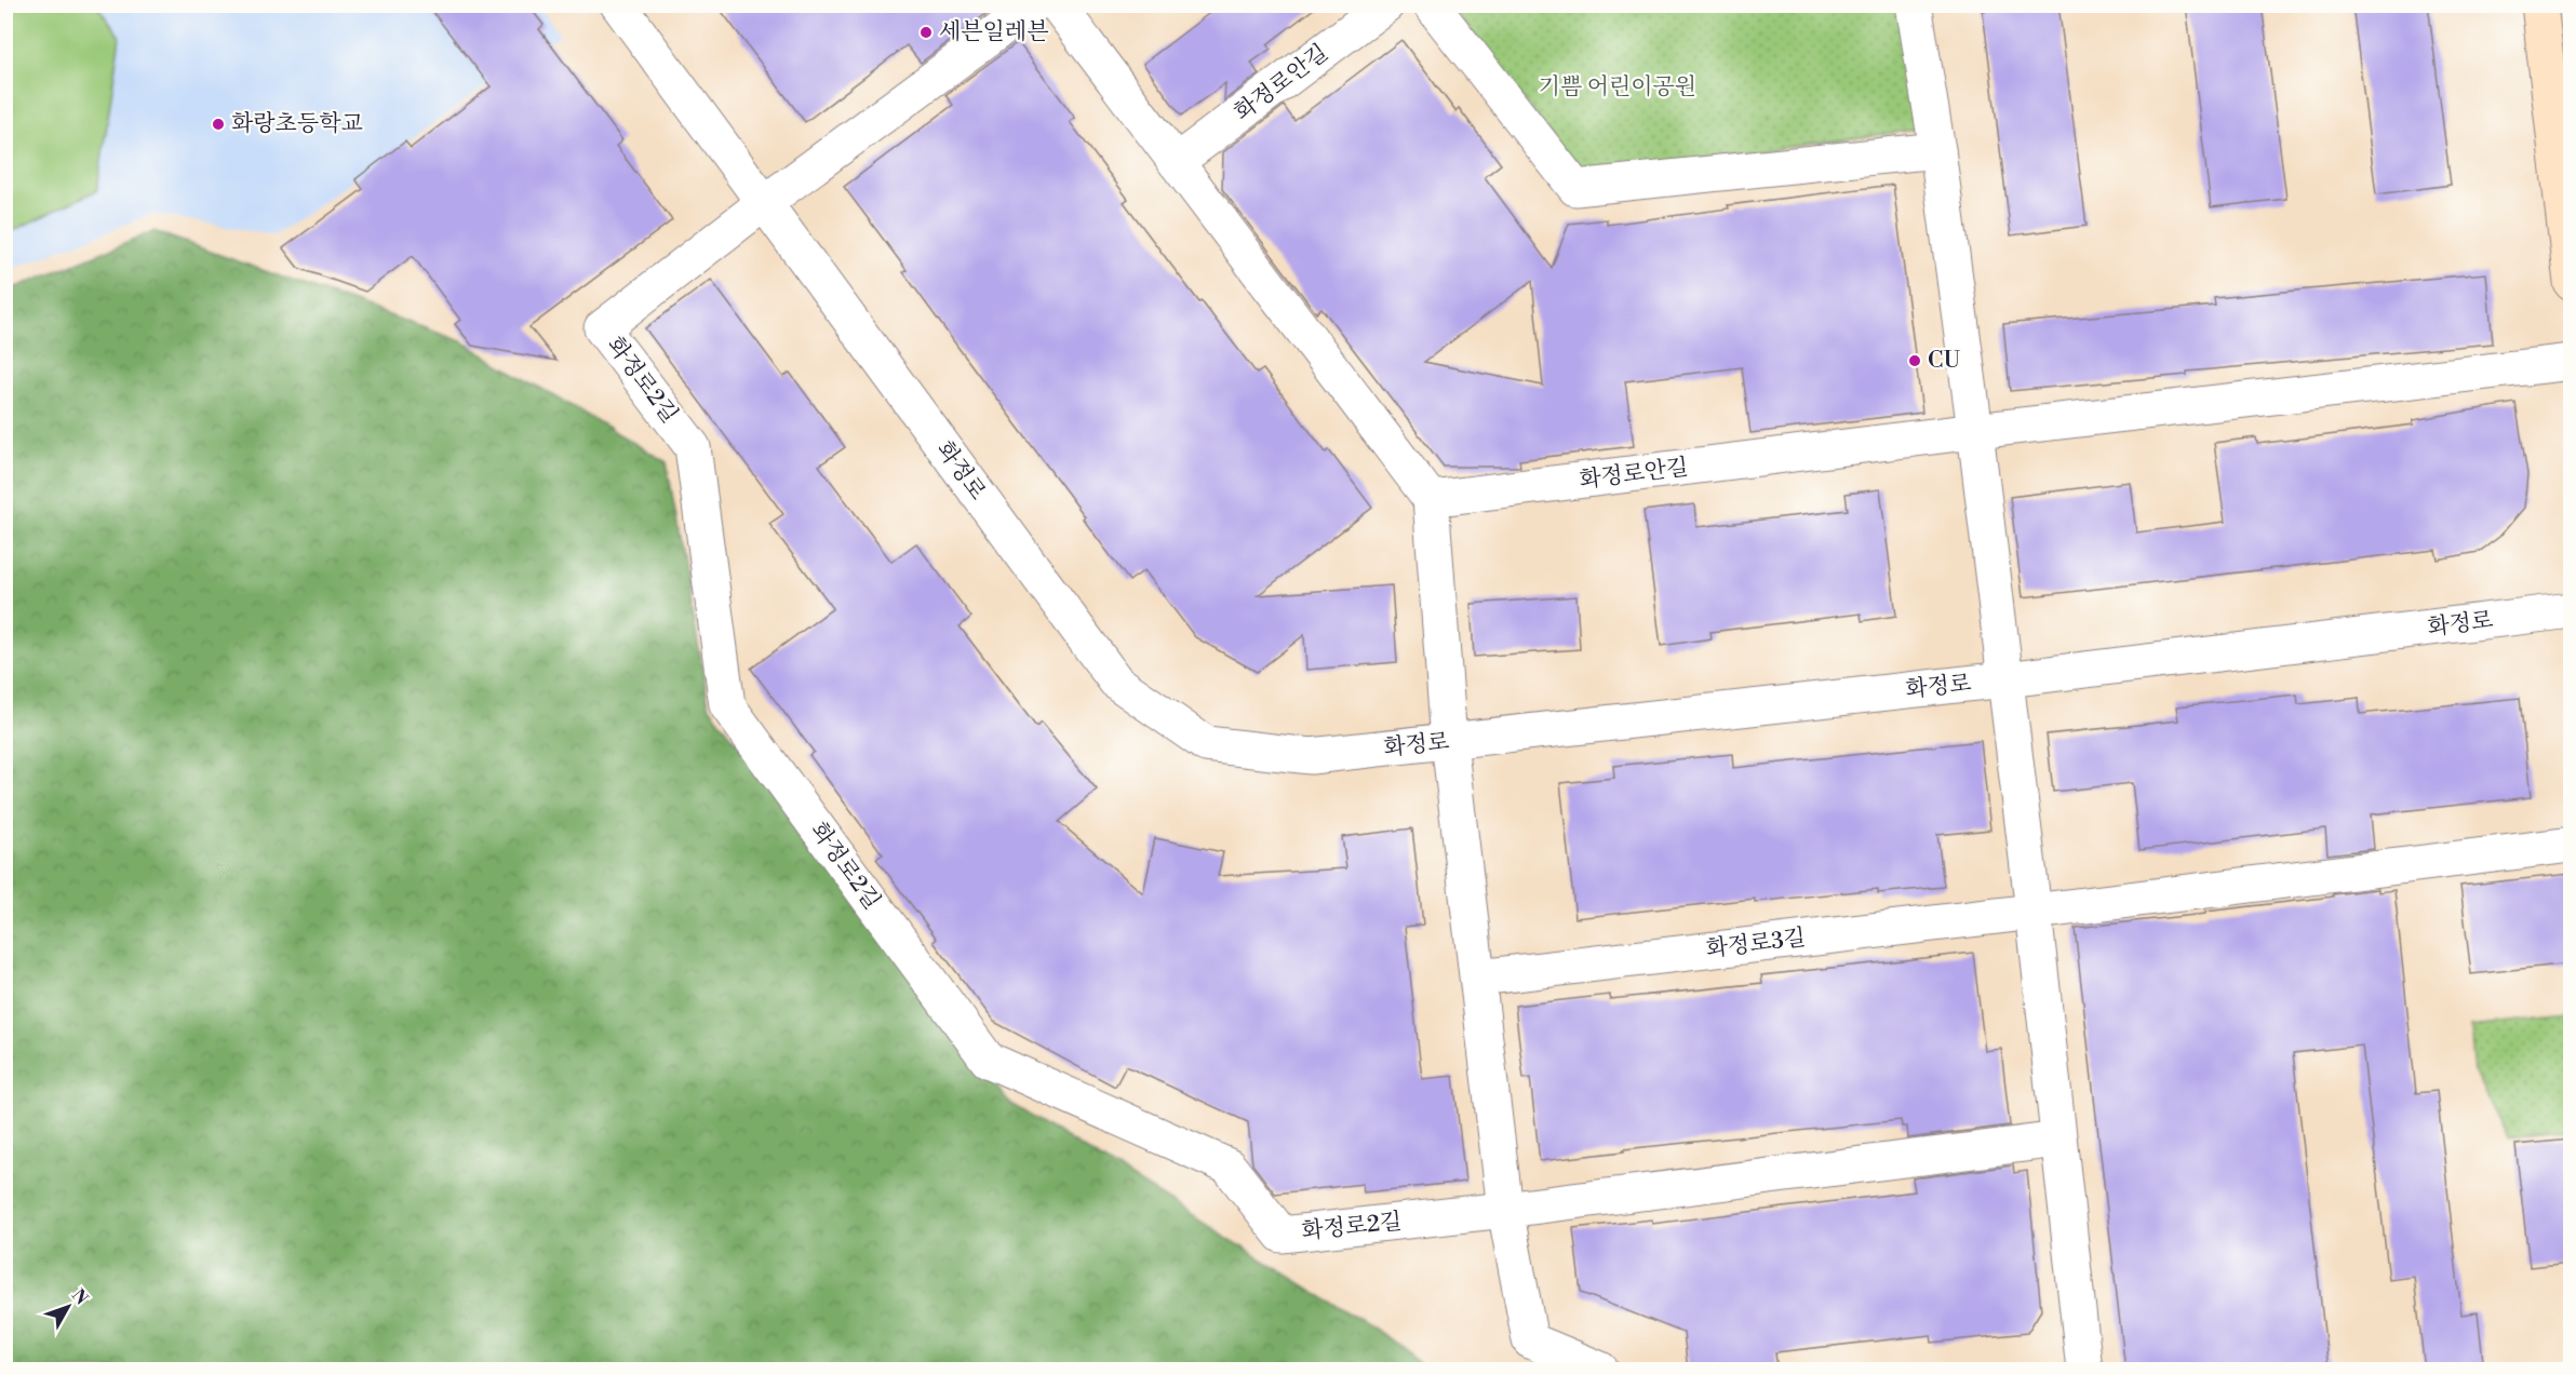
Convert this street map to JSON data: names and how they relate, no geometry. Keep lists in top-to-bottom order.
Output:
{
  "streets": {
    "street": [
      "화정로안길",
      "화정로2길",
      "화정로",
      "화정로3길"
    ]
  },
  "crossings": [
    ["화정로2길", "화정로"]
  ],
  "parks": ["기쁨 어린이공원"],
  "places": ["세븐일레븐", "화랑초등학교", "CU"],
  "north": "top right"
}
